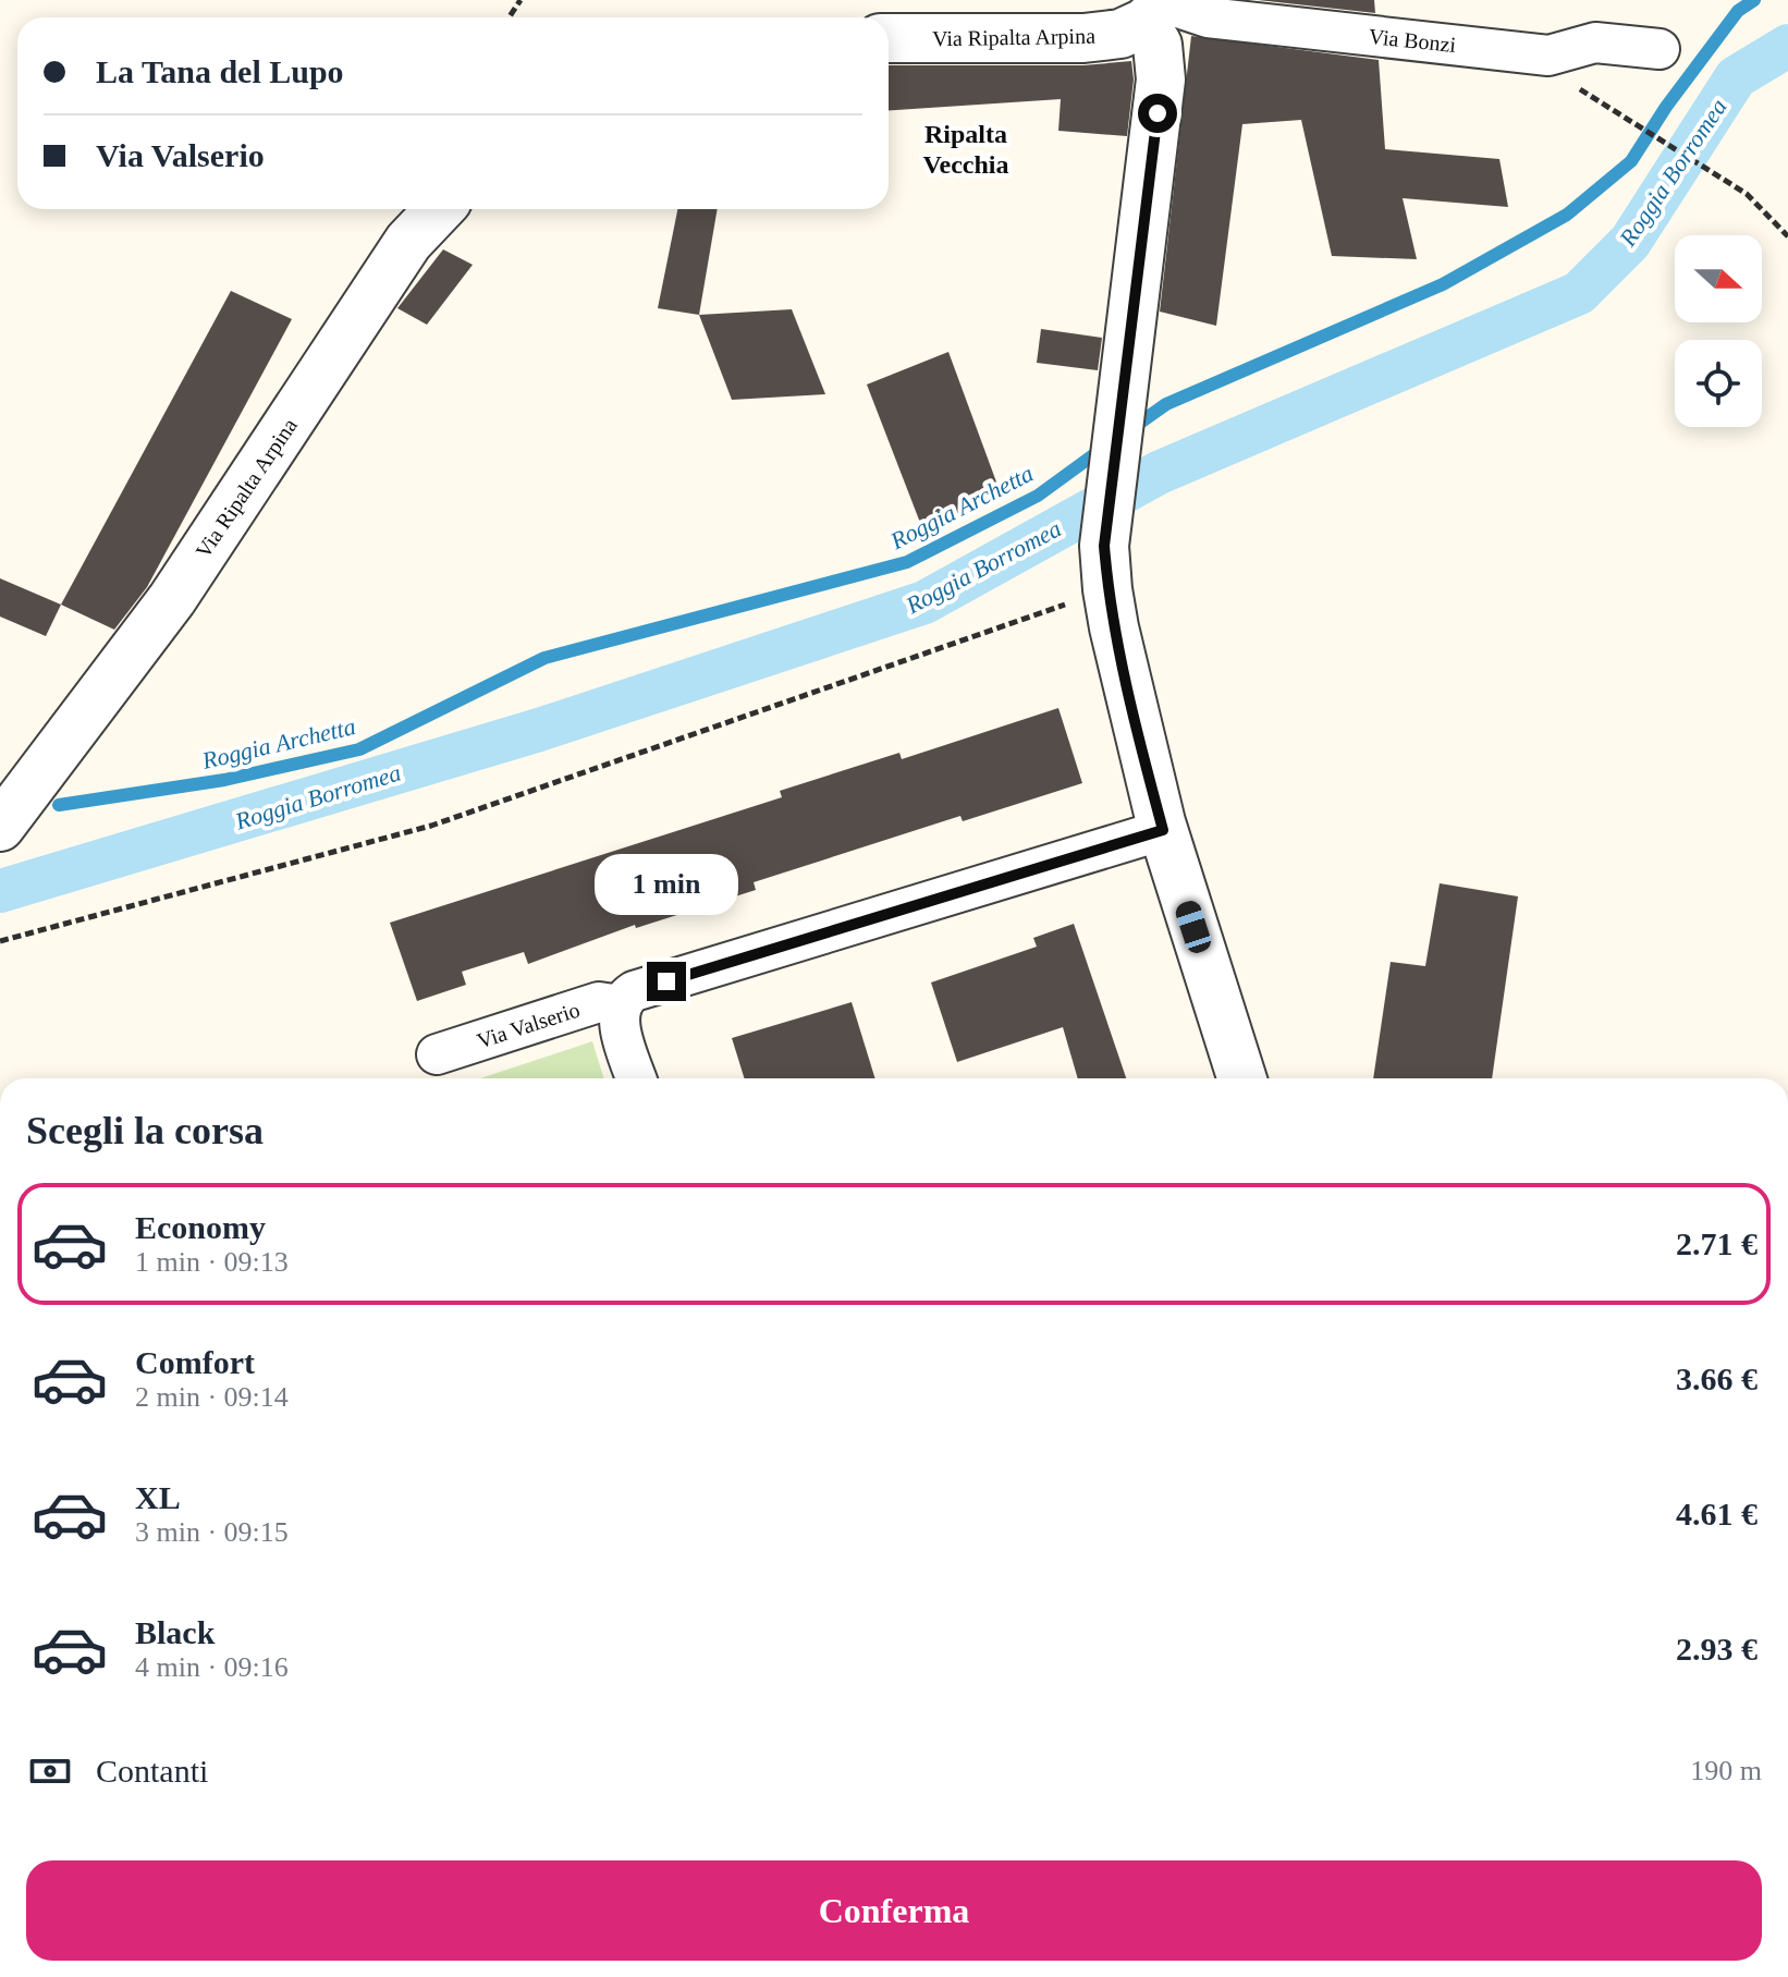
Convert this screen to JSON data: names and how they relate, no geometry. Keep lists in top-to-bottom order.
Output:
{
  "streets": {
    "street": ["Via Ripalta Arpina", "Via Bonzi", "Via Valserio"]
  },
  "crossings": [
    ["Via Ripalta Arpina", "Via Bonzi"]
  ],
  "districts": ["Ripalta Vecchia"],
  "water": ["Roggia Borromea", "Roggia Archetta"],
  "north": "right",
  "page": {
    "banner": ["La Tana del Lupo", "Via Valserio"],
    "bubble": "1 min",
    "heading": "Scegli la corsa",
    "list": [
      {
        "name": "Economy",
        "note": "1 min · 09:13",
        "value": "2.71 €"
      },
      {
        "name": "Comfort",
        "note": "2 min · 09:14",
        "value": "3.66 €"
      },
      {
        "name": "XL",
        "note": "3 min · 09:15",
        "value": "4.61 €"
      },
      {
        "name": "Black",
        "note": "4 min · 09:16",
        "value": "2.93 €"
      }
    ],
    "pay": ["Contanti", "190 m"],
    "buttons": "Conferma"
  }
}
